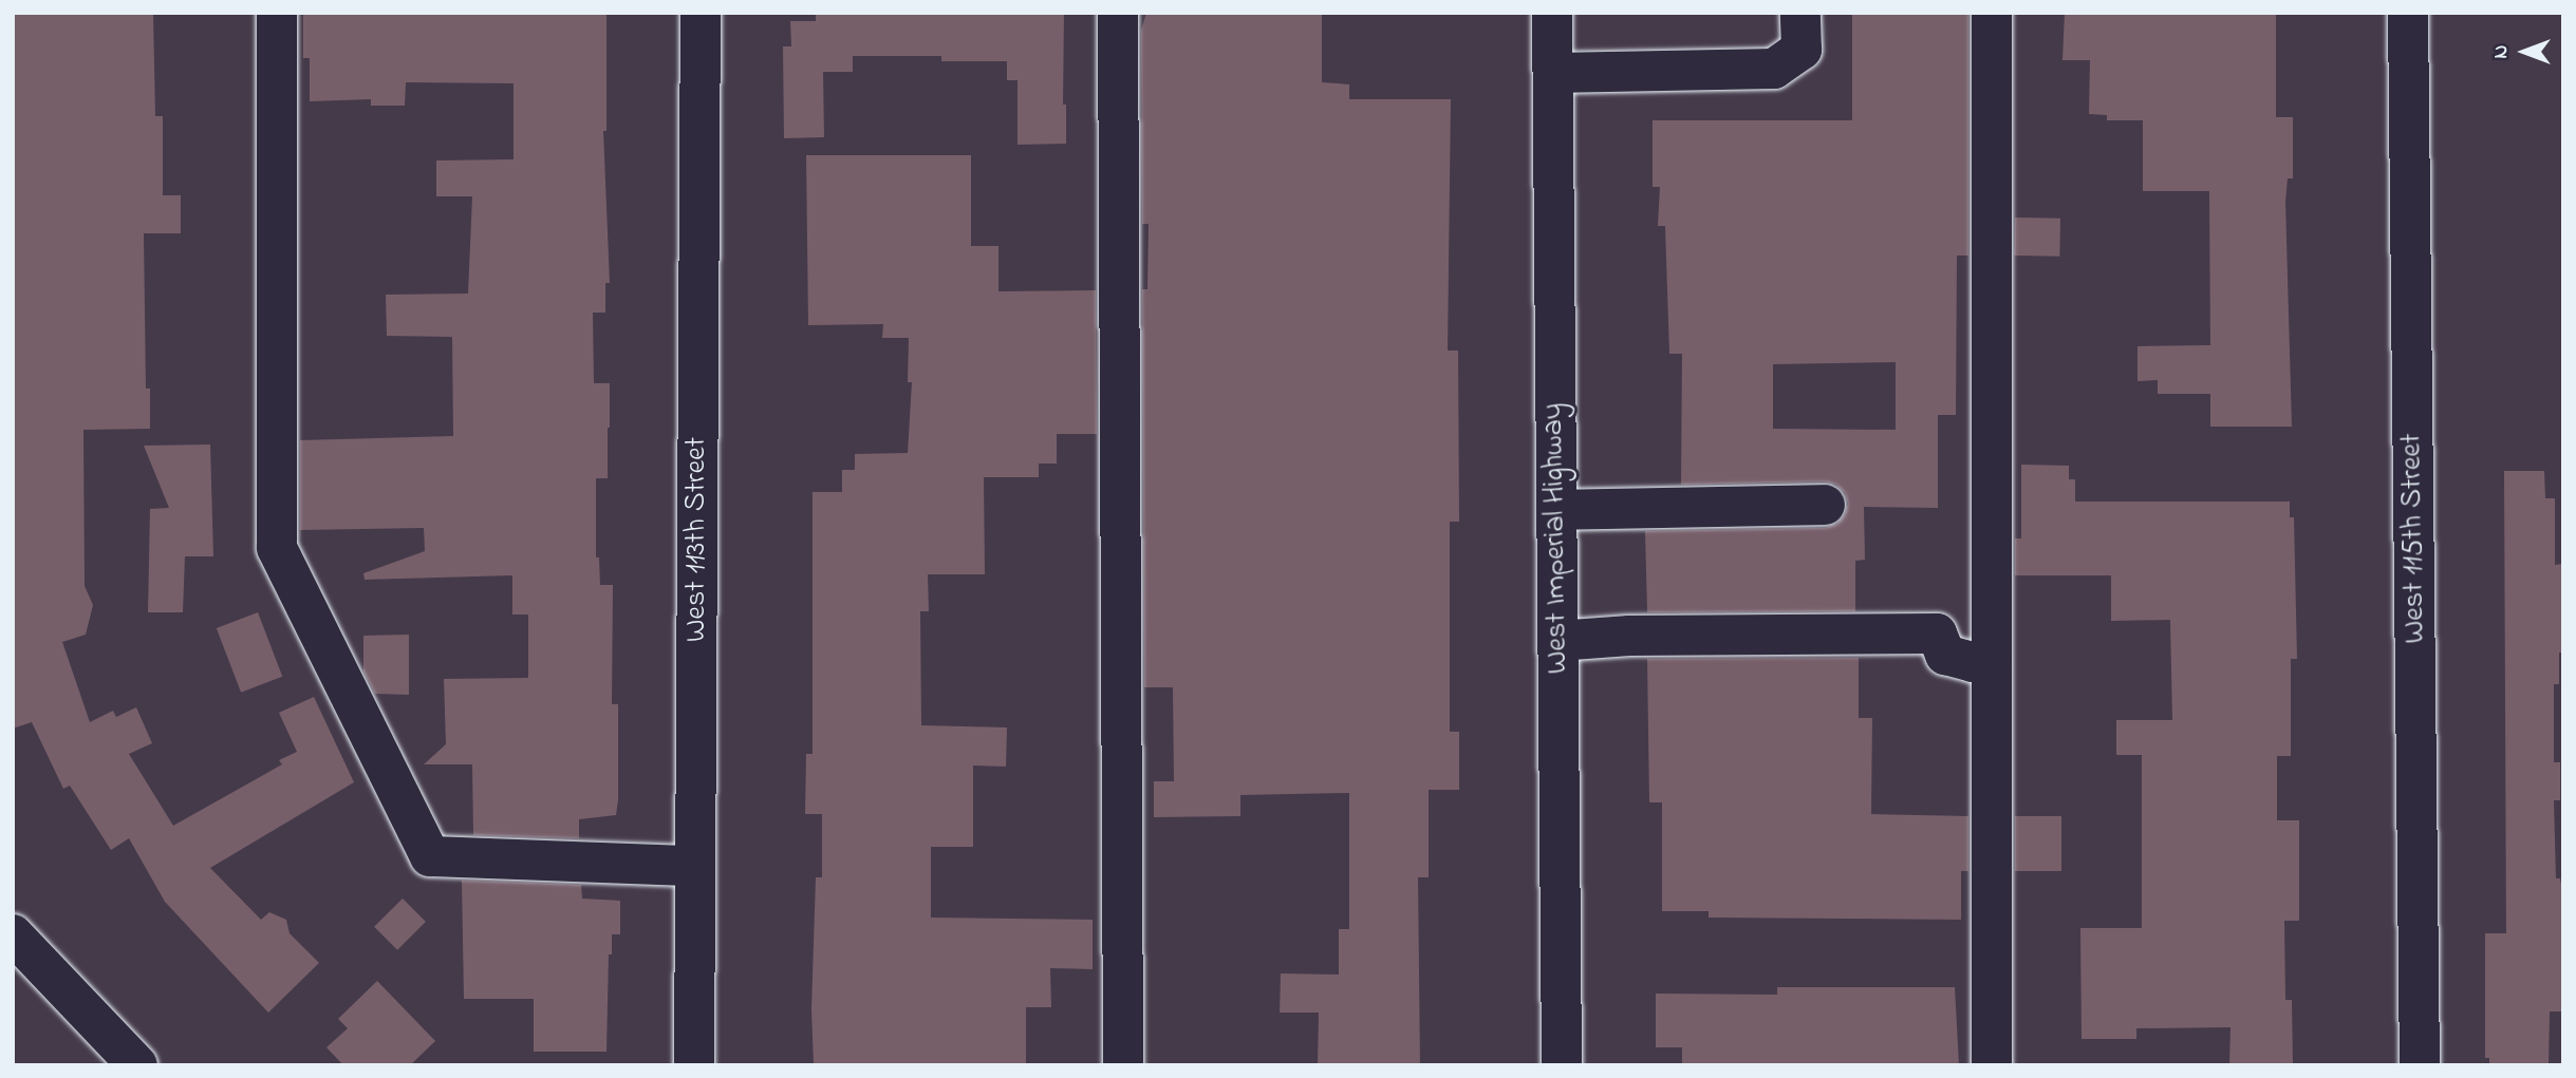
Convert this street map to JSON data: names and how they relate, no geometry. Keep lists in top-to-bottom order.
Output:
{
  "streets": {
    "street": ["West Imperial Highway", "West 115th Street", "West 113th Street"]
  },
  "north": "left"
}
